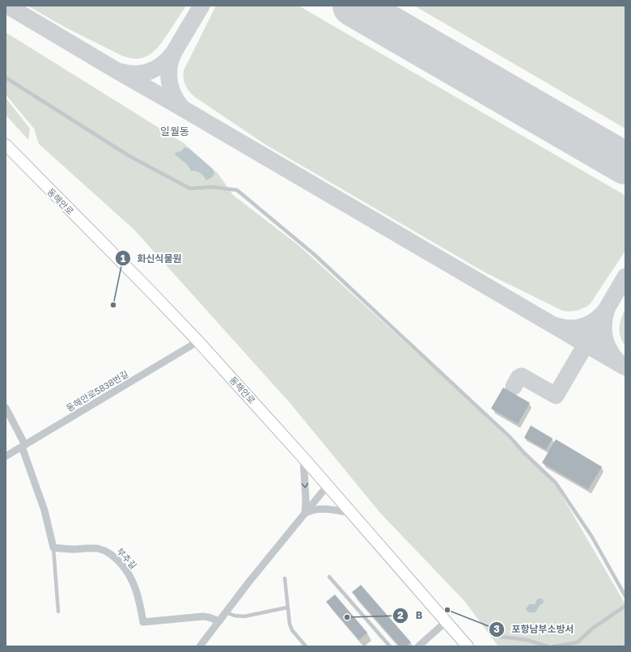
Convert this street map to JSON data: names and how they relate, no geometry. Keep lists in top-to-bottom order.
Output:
{
  "streets": {
    "main road": ["동해안로"],
    "street": ["동해안로5838번길", "부추길"]
  },
  "crossings": [
    ["동해안로", "동해안로5838번길"]
  ],
  "districts": ["일월동"],
  "places": ["화신식물원", "포항남부소방서", "B"]
}
